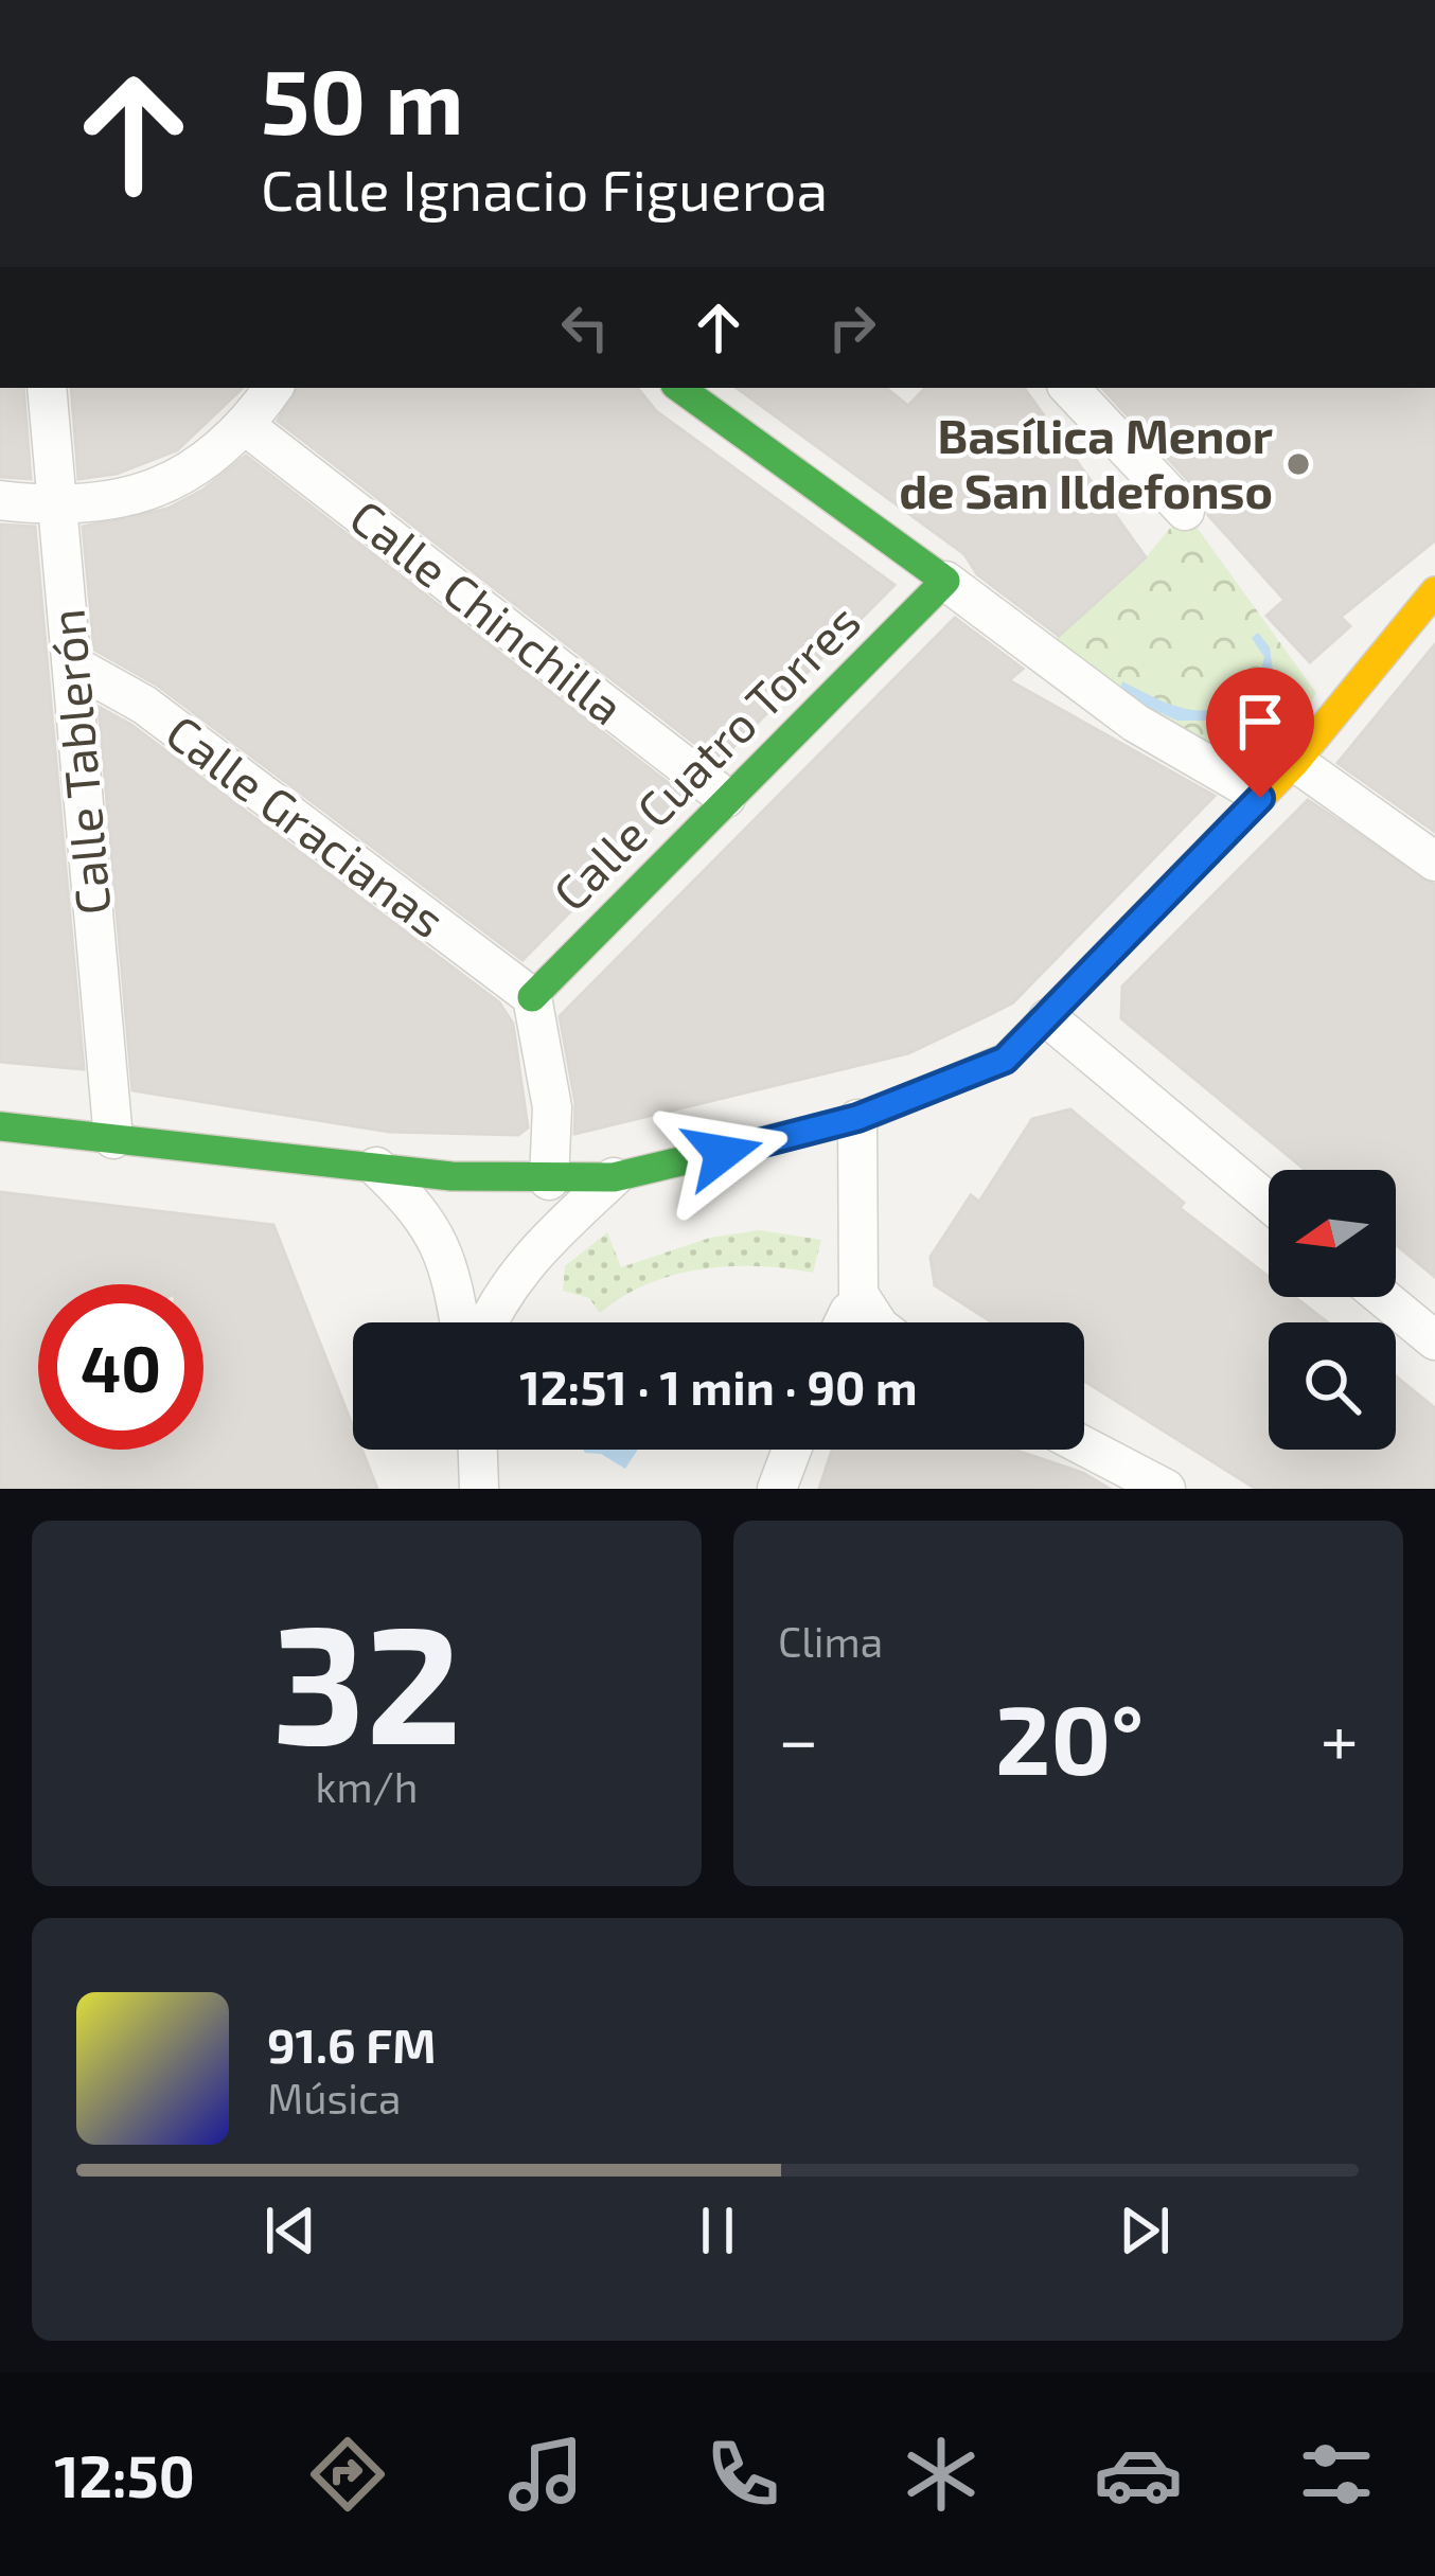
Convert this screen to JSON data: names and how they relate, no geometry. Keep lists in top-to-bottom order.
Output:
{
  "streets": {
    "street": [
      "Calle Chinchilla",
      "Calle Cuatro Torres",
      "Calle Tablerón",
      "Calle Gracianas"
    ]
  },
  "crossings": [
    ["Calle Chinchilla", "Calle Cuatro Torres"],
    ["Calle Cuatro Torres", "Calle Gracianas"],
    ["Calle Tablerón", "Calle Gracianas"]
  ],
  "places": ["Basílica Menor de San Ildefonso"],
  "north": "left",
  "page": {
    "turn": ["50 m", "Calle Ignacio Figueroa"],
    "limit": "40",
    "trip": "12:51 · 1 min · 90 m",
    "tile": [
      ["32", "km/h"],
      "Clima"
    ],
    "heat": ["−", "20°", "+"],
    "song": ["91.6 FM", "Música"],
    "tabs": "12:50"
  }
}
